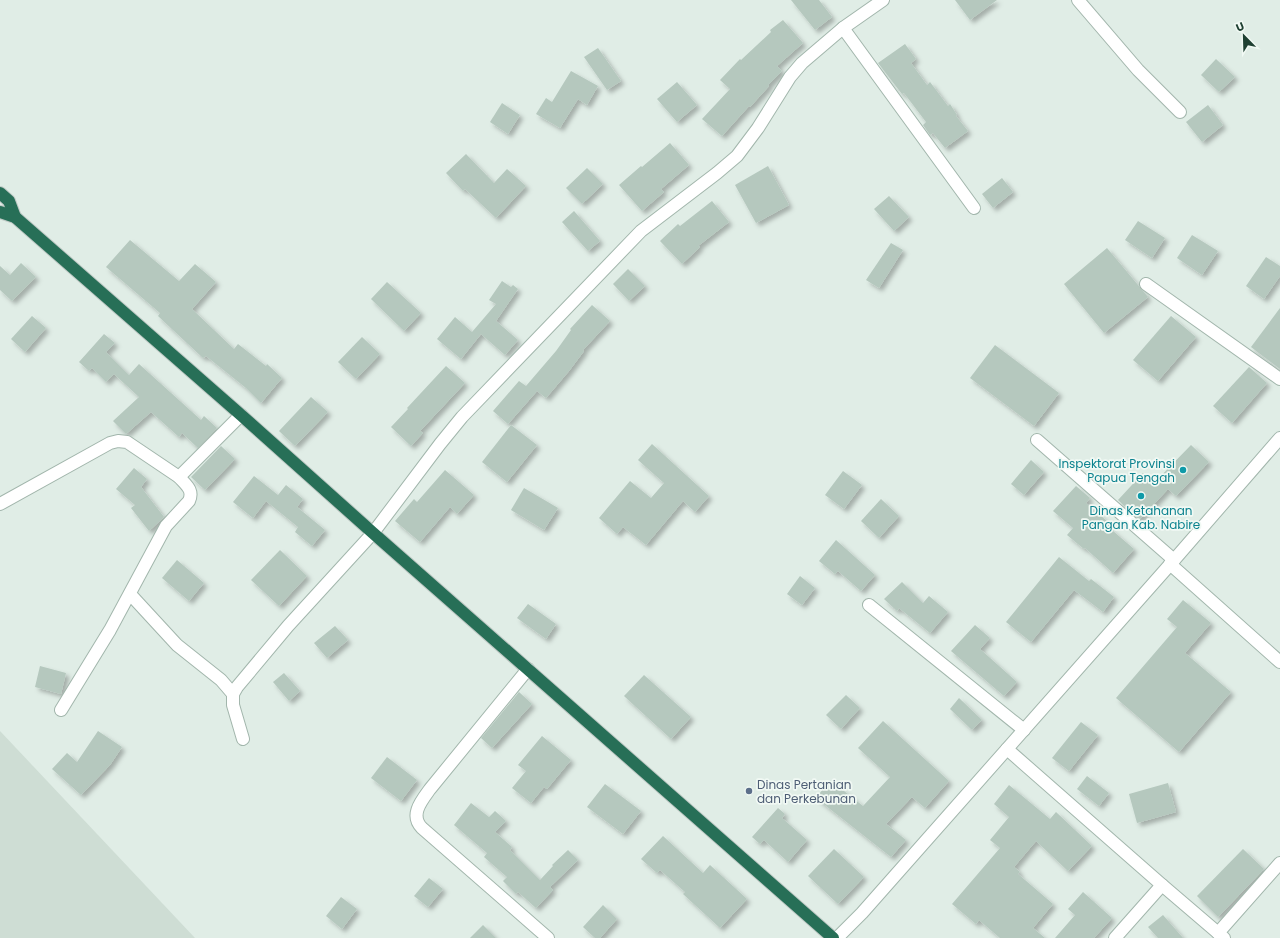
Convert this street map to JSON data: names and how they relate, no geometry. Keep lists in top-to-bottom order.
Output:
{
  "places": ["Inspektorat Provinsi Papua Tengah", "Dinas Ketahanan Pangan Kab. Nabire", "Dinas Pertanian dan Perkebunan"],
  "north": "top left"
}
